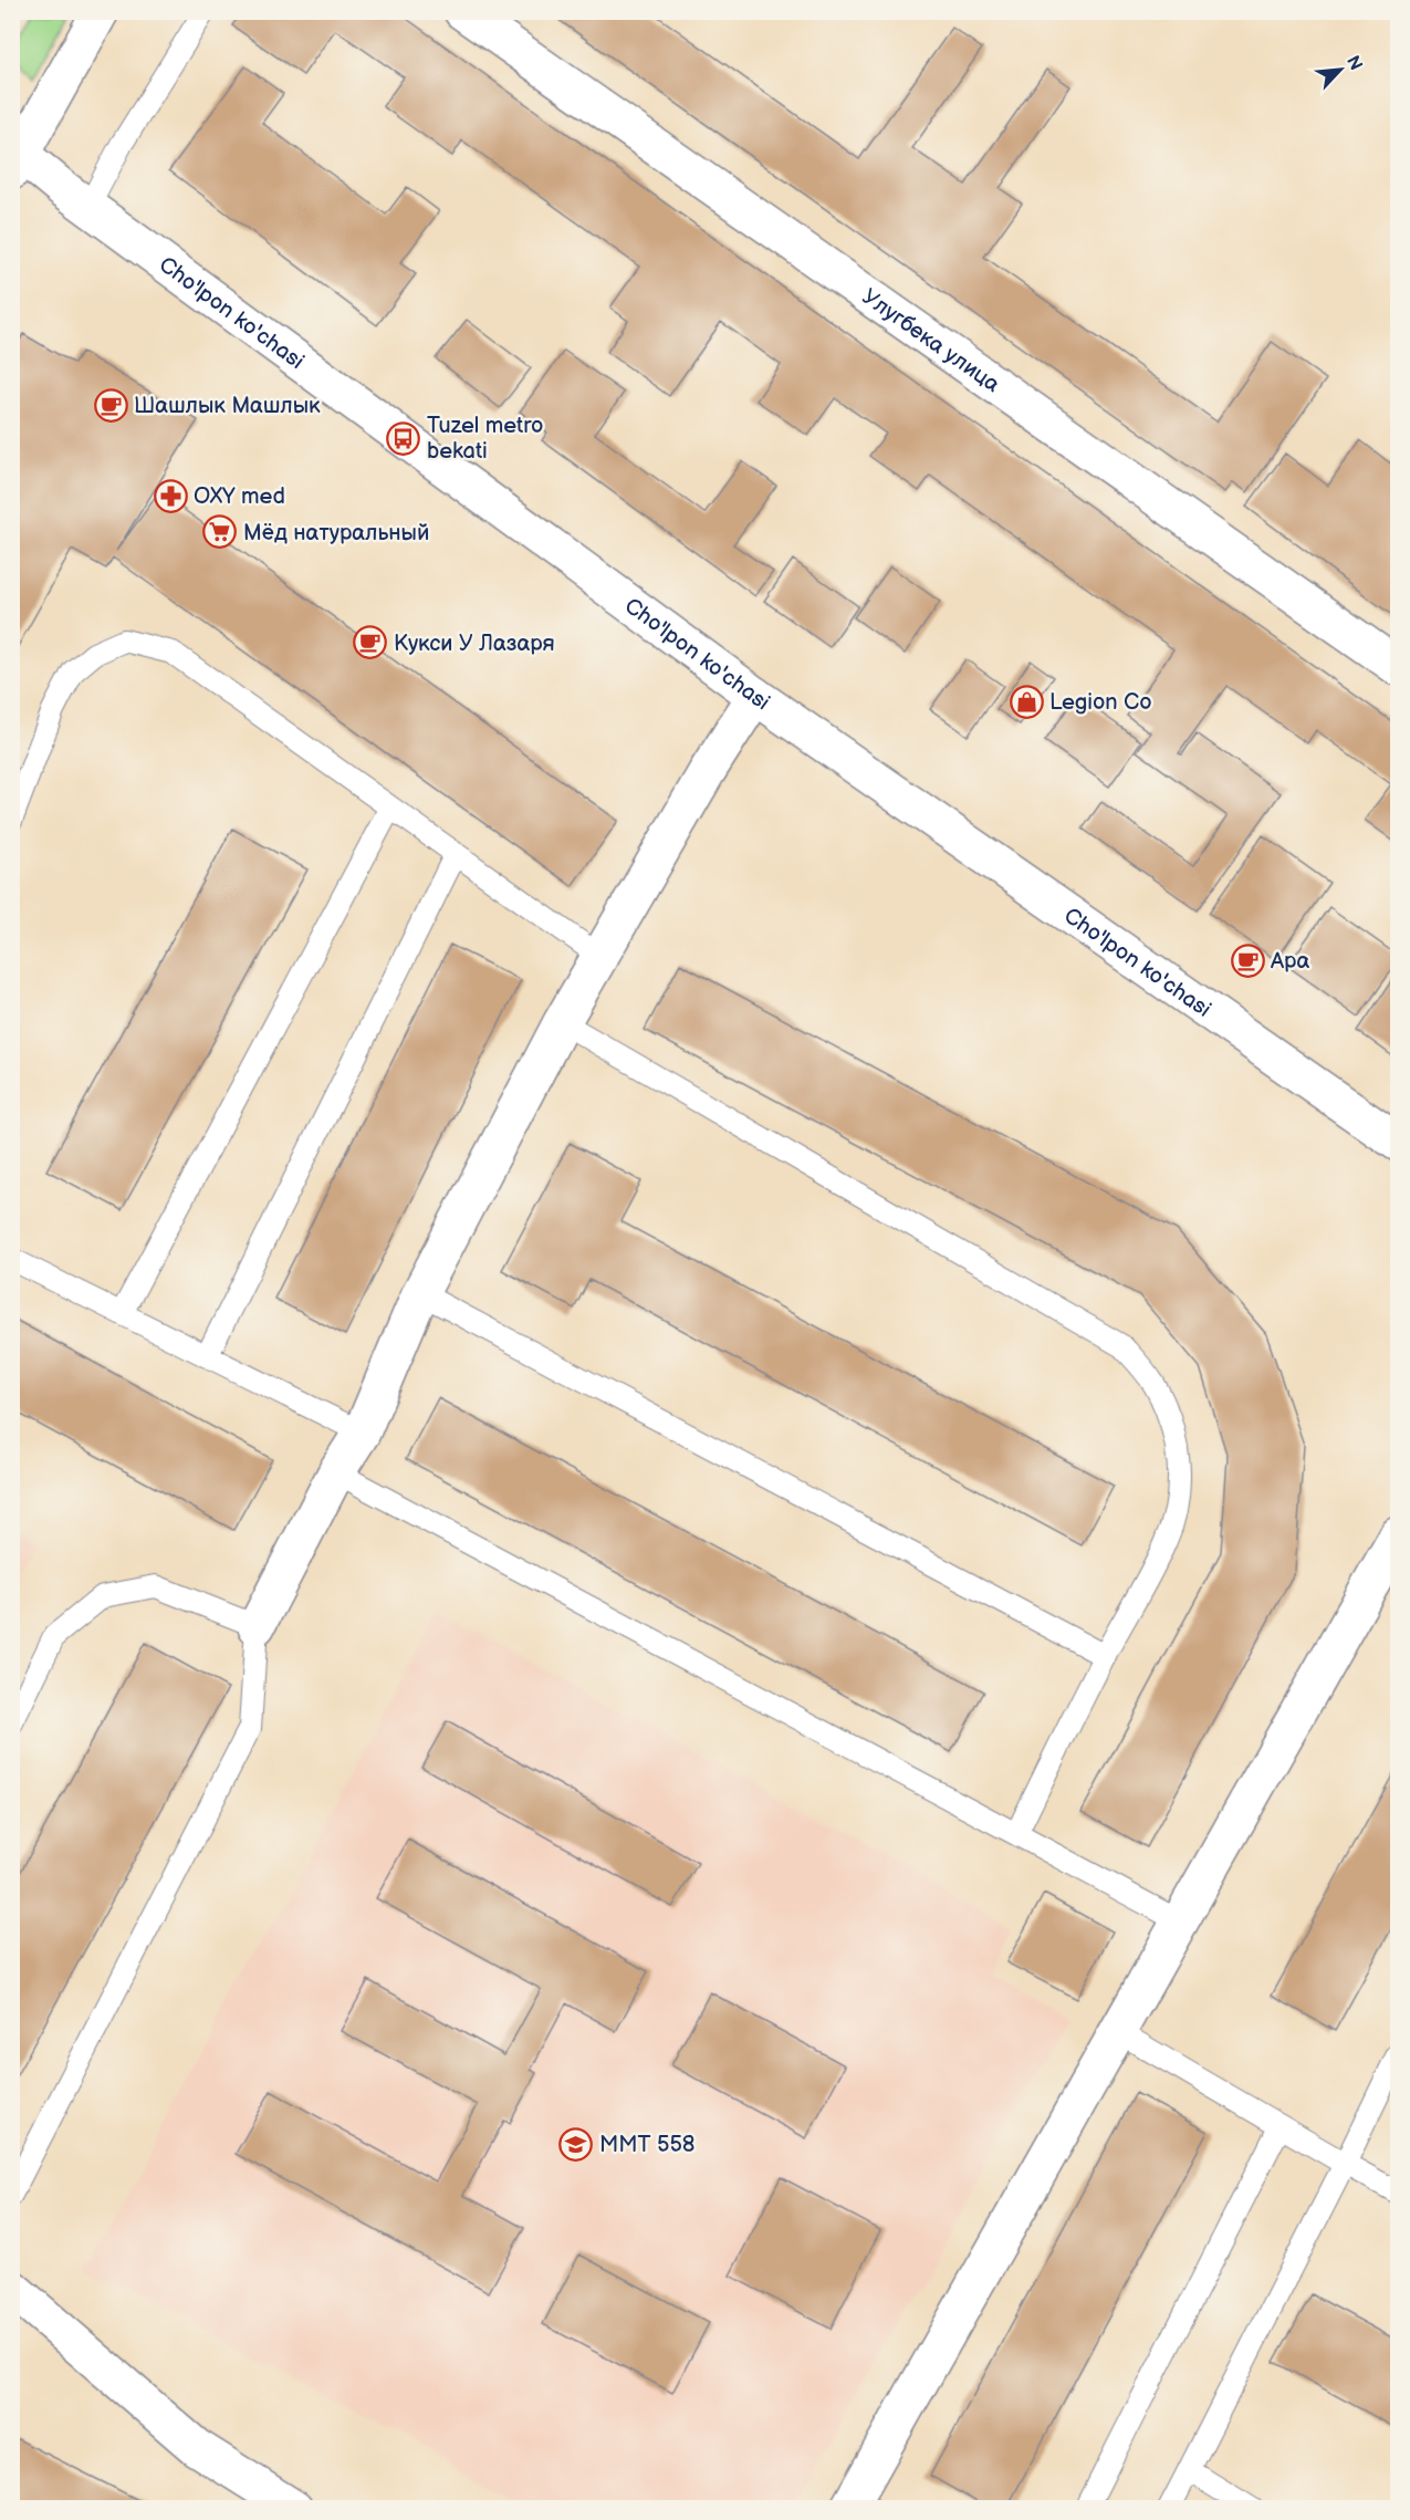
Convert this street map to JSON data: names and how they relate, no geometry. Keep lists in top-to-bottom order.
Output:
{
  "streets": {
    "street": ["Cho'lpon ko'chasi", "Улугбека улица"]
  },
  "places": {
    "cafe": ["Шашлык Машлык", "Кукси У Лазаря", "Ара"],
    "bus stop": ["Tuzel metro bekati"],
    "pharmacy": ["OXY med"],
    "supermarket": ["Мёд натуральный"],
    "shop": ["Legion Co"],
    "school or university": ["MMT 558"]
  },
  "north": "top right"
}
